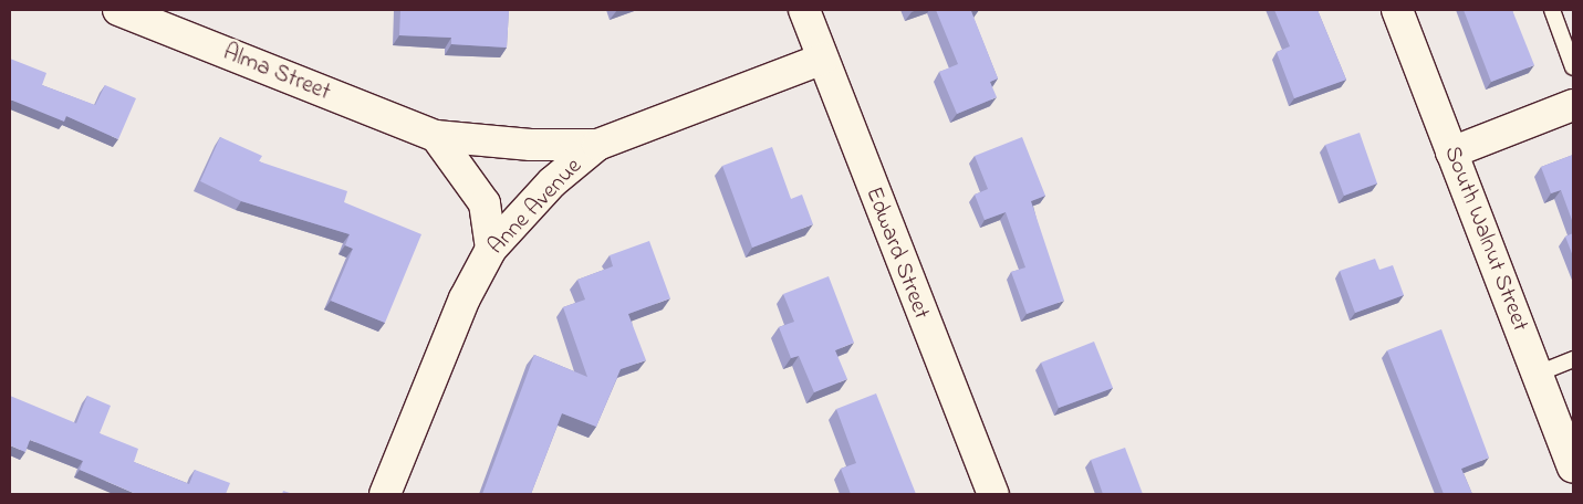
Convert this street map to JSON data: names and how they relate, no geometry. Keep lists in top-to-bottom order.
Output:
{
  "streets": {
    "street": [
      "Alma Street",
      "Anne Avenue",
      "South Walnut Street",
      "Edward Street"
    ]
  },
  "crossings": [
    ["Alma Street", "Anne Avenue"],
    ["Anne Avenue", "Edward Street"]
  ]
}
